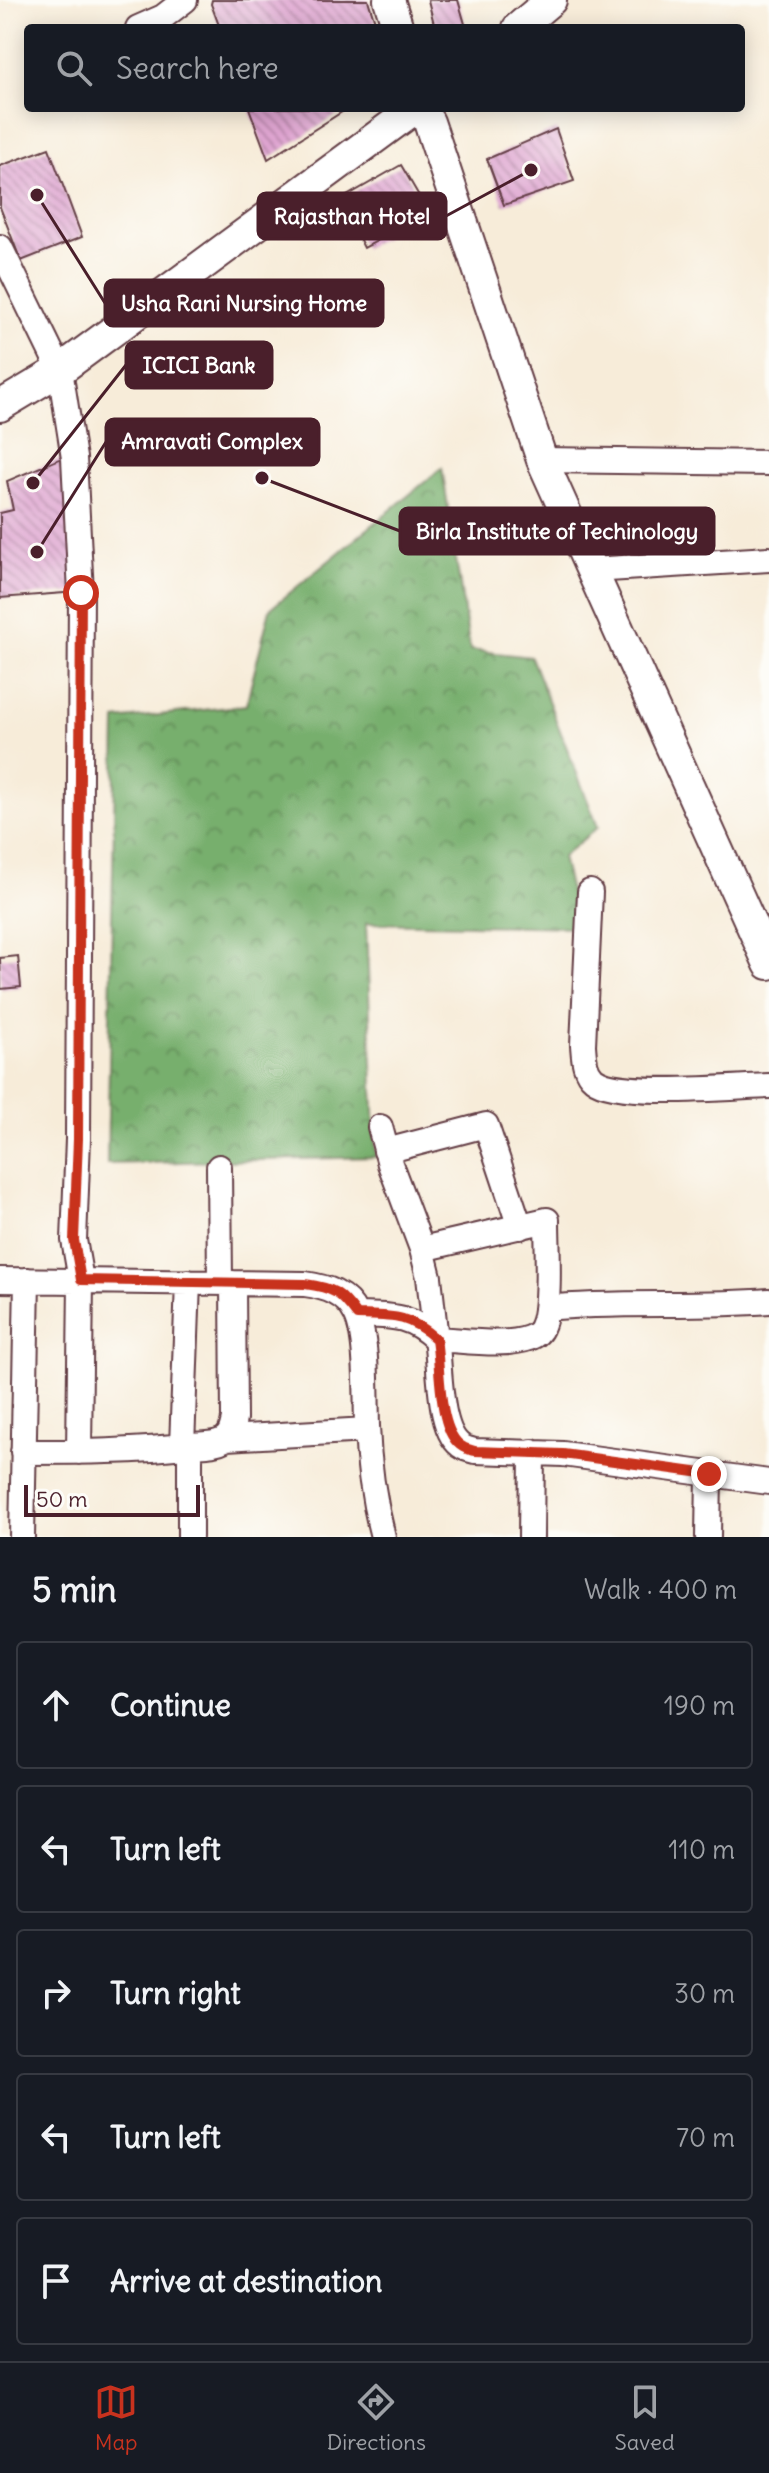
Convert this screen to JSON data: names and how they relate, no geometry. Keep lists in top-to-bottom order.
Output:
{
  "places": [
    "Rajasthan Hotel",
    "Usha Rani Nursing Home",
    "Birla Institute of Techinology",
    "ICICI Bank",
    "Amravati Complex"
  ],
  "scale_bar": "50 m",
  "page": {
    "search": "Search here",
    "scale": "50 m",
    "heading": ["5 min", "Walk · 400 m"],
    "list": [
      ["Continue", "190 m"],
      ["Turn left", "110 m"],
      ["Turn right", "30 m"],
      ["Turn left", "70 m"],
      "Arrive at destination"
    ],
    "nav": ["Map", "Directions", "Saved"]
  }
}
